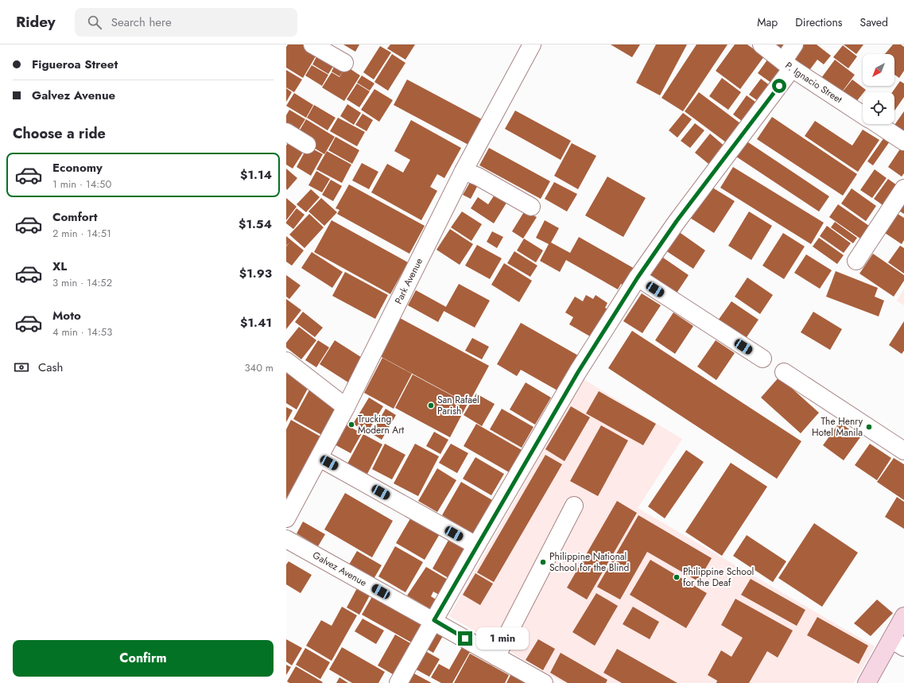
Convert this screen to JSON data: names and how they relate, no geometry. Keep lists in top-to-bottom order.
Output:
{
  "streets": {
    "street": ["P. Ignacio Street", "Park Avenue", "Galvez Avenue"]
  },
  "places": [
    "San Rafael Parish",
    "Trucking Modern Art",
    "The Henry Hotel Manila",
    "Philippine National School for the Blind",
    "Philippine School for the Deaf"
  ],
  "north": "bottom left",
  "page": {
    "header": "Ridey",
    "search": "Search here",
    "nav": ["Map", "Directions", "Saved"],
    "banner": ["Figueroa Street", "Galvez Avenue"],
    "heading": "Choose a ride",
    "list": [
      {
        "name": "Economy",
        "note": "1 min · 14:50",
        "value": "$1.14"
      },
      {
        "name": "Comfort",
        "note": "2 min · 14:51",
        "value": "$1.54"
      },
      {
        "name": "XL",
        "note": "3 min · 14:52",
        "value": "$1.93"
      },
      {
        "name": "Moto",
        "note": "4 min · 14:53",
        "value": "$1.41"
      }
    ],
    "pay": ["Cash", "340 m"],
    "bubble": "1 min",
    "buttons": "Confirm"
  }
}
